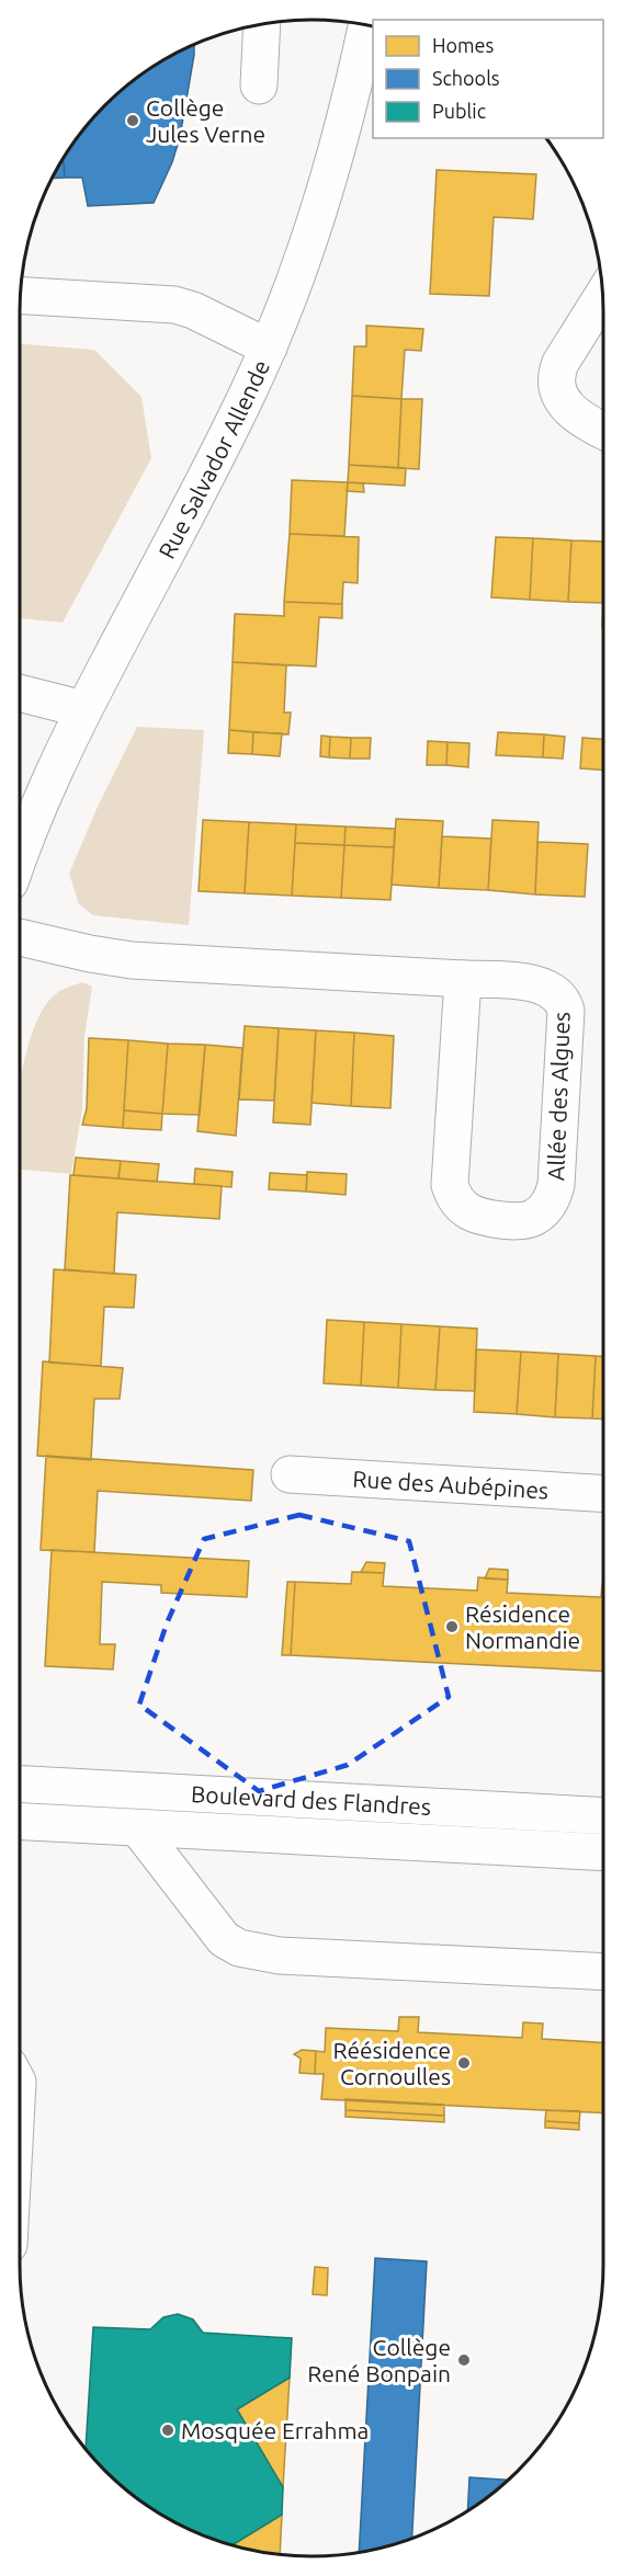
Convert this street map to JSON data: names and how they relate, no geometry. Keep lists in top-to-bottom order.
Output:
{
  "streets": {
    "street": [
      "Rue Salvador Allende",
      "Allée des Algues",
      "Rue des Aubépines",
      "Boulevard des Flandres"
    ]
  },
  "places": [
    "Collège Jules Verne",
    "Résidence Normandie",
    "Réésidence Cornoulles",
    "Collège René Bonpain",
    "Mosquée Errahma"
  ],
  "legend": ["Homes", "Schools", "Public"]
}
